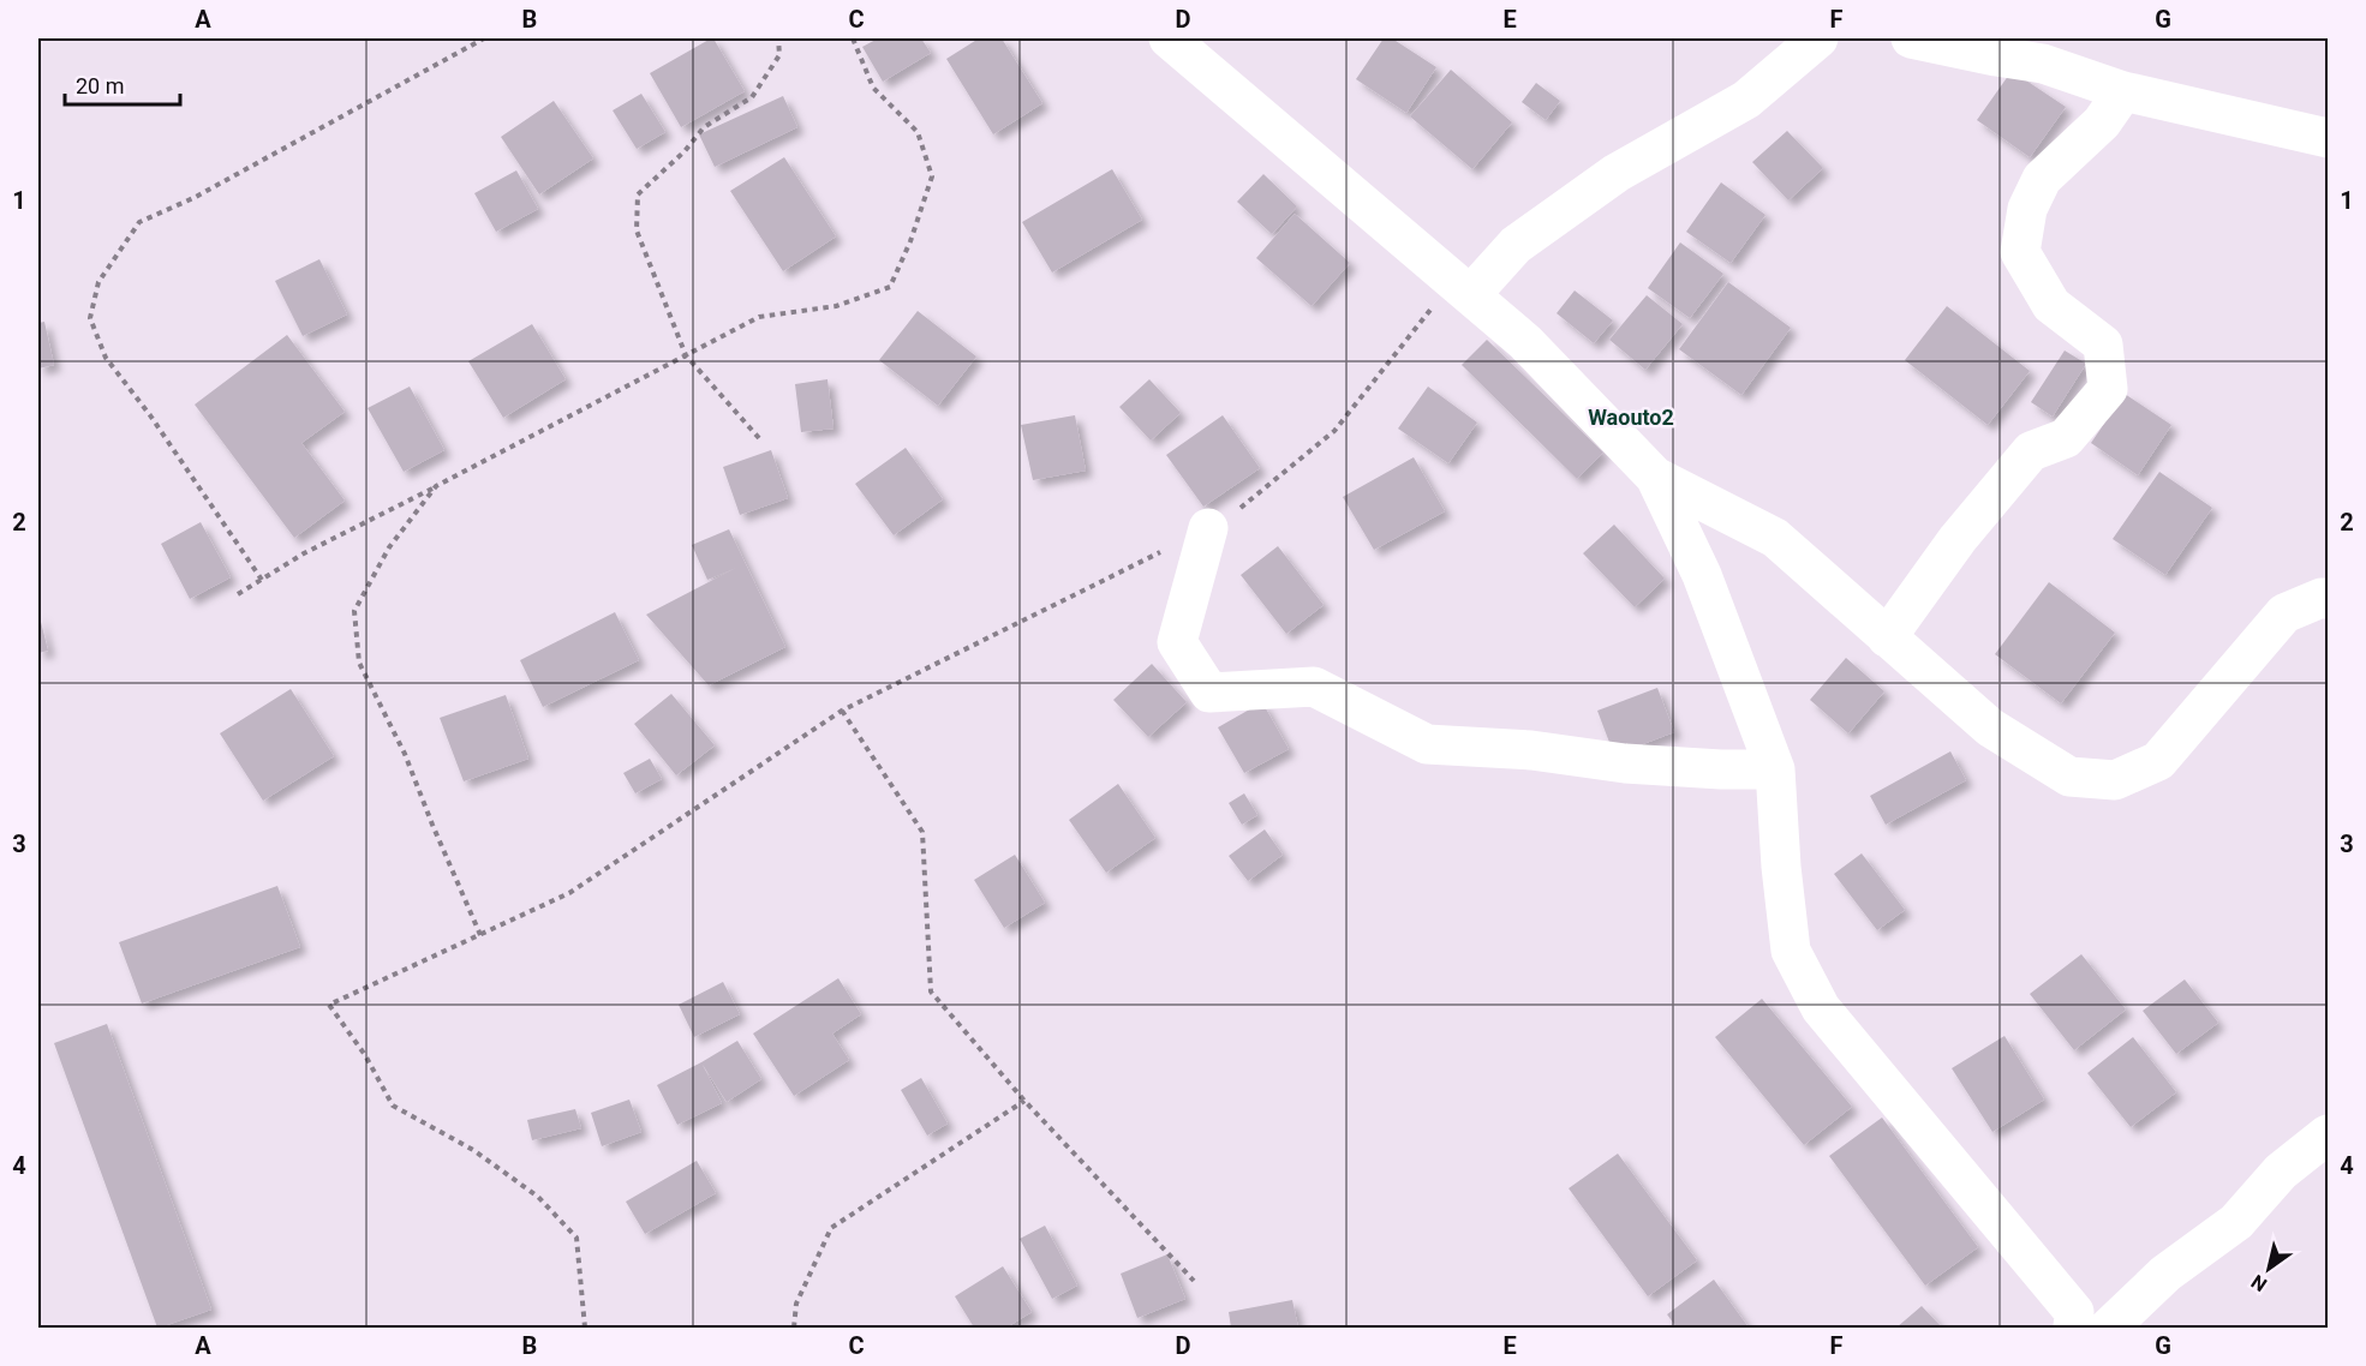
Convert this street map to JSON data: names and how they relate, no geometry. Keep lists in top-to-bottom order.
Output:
{
  "districts": ["Waouto2"],
  "scale_bar": "20 m",
  "north": "bottom left",
  "grid": {
    "columns": [
      "A",
      "B",
      "C",
      "D",
      "E",
      "F",
      "G"
    ],
    "rows": [
      "1",
      "2",
      "3",
      "4"
    ]
  }
}
